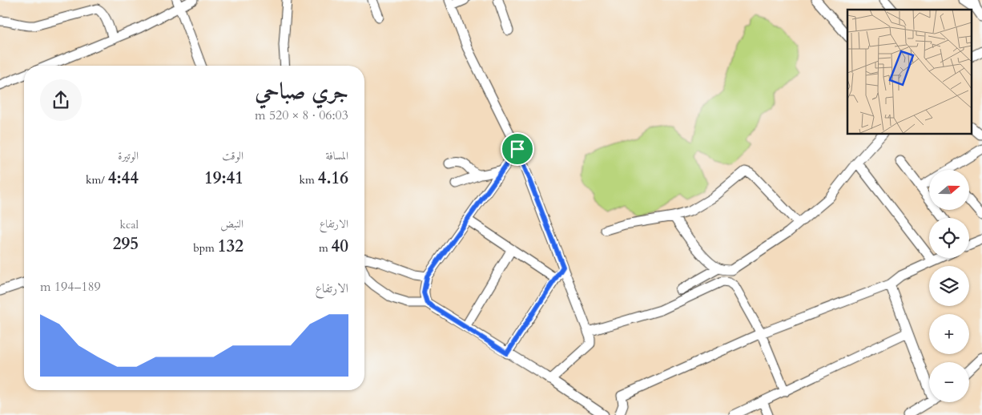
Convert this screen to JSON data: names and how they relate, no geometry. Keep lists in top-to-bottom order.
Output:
{
  "north": "right",
  "page": {
    "heading": ["جري صباحي", "06:03 · 8 × 520 m"],
    "stats": [
      ["المسافة", "4.16 km"],
      ["الوقت", "19:41"],
      ["الوتيرة", "4:44 /km"],
      ["الارتفاع", "40 m"],
      ["النبض", "132 bpm"],
      ["kcal", "295"]
    ],
    "map_buttons": ["+", "−"],
    "chart": ["الارتفاع", "189–194 m"]
  }
}
